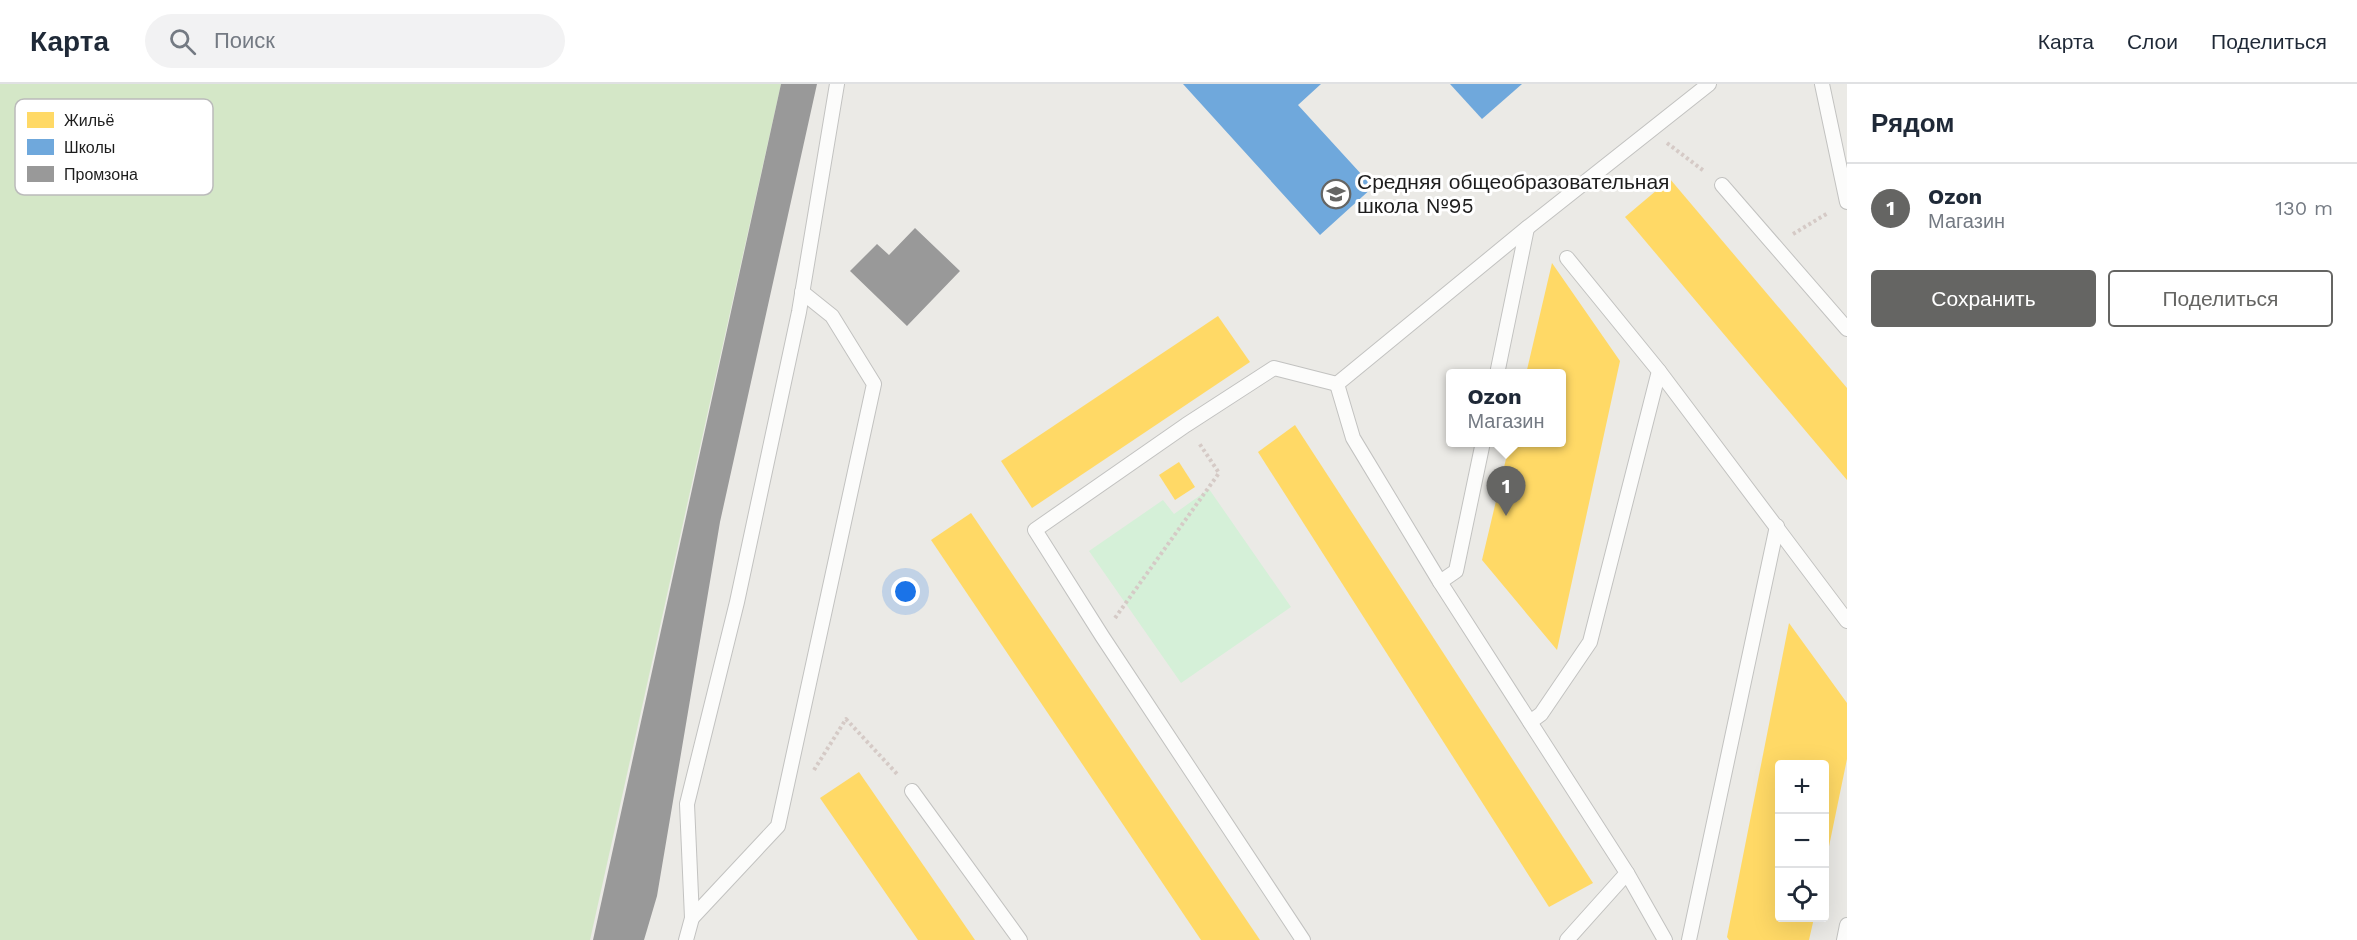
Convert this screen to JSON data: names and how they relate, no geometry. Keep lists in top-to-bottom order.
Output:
{
  "places": {
    "school or university": ["Средняя общеобразовательная школа №95"]
  },
  "legend": ["Жильё", "Школы", "Промзона"],
  "page": {
    "header": "Карта",
    "search": "Поиск",
    "nav": ["Карта", "Слои", "Поделиться"],
    "heading": "Рядом",
    "list": [
      {
        "mark": "1",
        "name": "Ozon",
        "note": "Магазин",
        "value": "130 m"
      }
    ],
    "buttons": ["Сохранить", "Поделиться"],
    "popup": ["Ozon", "Магазин"],
    "pins": "1",
    "map_buttons": ["+", "−"]
  }
}
